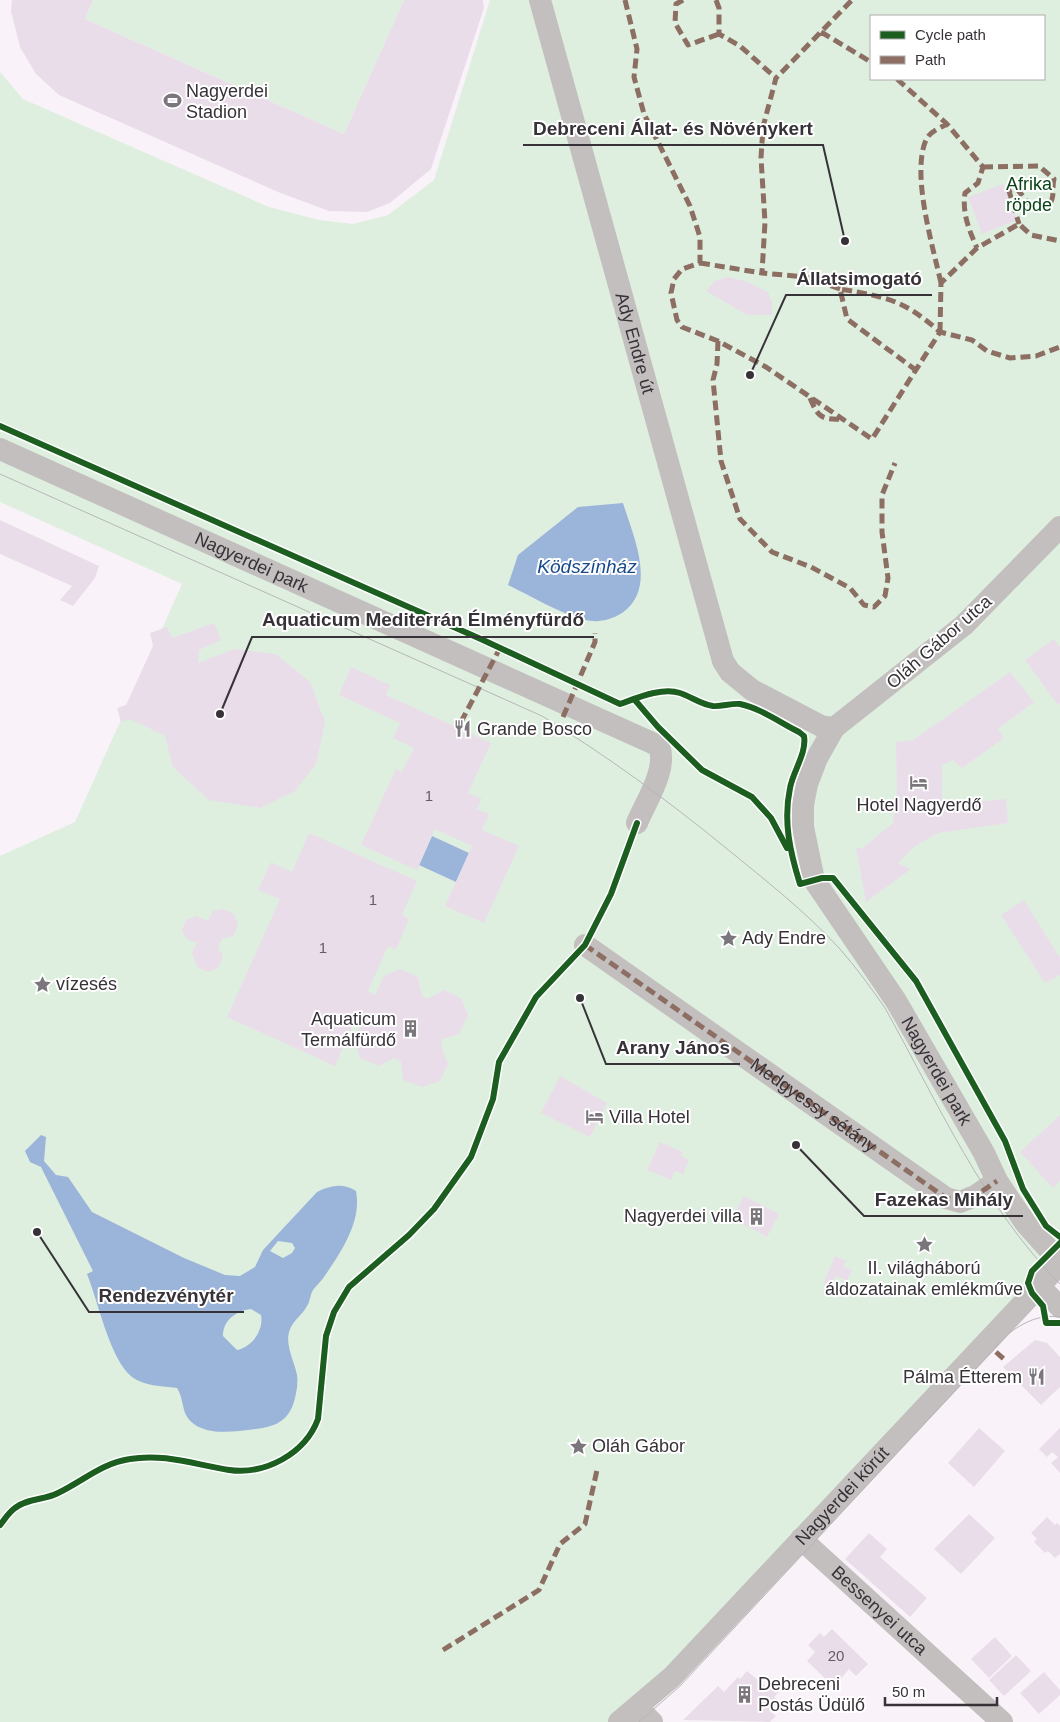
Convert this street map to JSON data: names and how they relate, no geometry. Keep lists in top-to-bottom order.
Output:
{
  "streets": {
    "street": [
      "Ady Endre út",
      "Nagyerdei park",
      "Oláh Gábor utca",
      "Medgyessy sétány",
      "Nagyerdei körút",
      "Bessenyei utca"
    ]
  },
  "crossings": [
    ["Ady Endre út", "Nagyerdei park"],
    ["Ady Endre út", "Oláh Gábor utca"],
    ["Nagyerdei park", "Oláh Gábor utca"],
    ["Nagyerdei park", "Medgyessy sétány"],
    ["Nagyerdei park", "Nagyerdei körút"],
    ["Nagyerdei körút", "Bessenyei utca"]
  ],
  "water": ["Ködszínház"],
  "parks": ["Afrika röpde"],
  "places": {
    "sports": ["Nagyerdei Stadion"],
    "other": [
      "Debreceni Állat- és Növénykert",
      "Állatsimogató",
      "Aquaticum Mediterrán Élményfürdő",
      "Arany János",
      "Fazekas Mihály",
      "Rendezvénytér"
    ],
    "restaurant": ["Grande Bosco", "Pálma Étterem"],
    "hotel": ["Hotel Nagyerdő", "Villa Hotel"],
    "place": [
      "Ady Endre",
      "vízesés",
      "II. világháború áldozatainak emlékműve",
      "Oláh Gábor"
    ],
    "building": ["Aquaticum Termálfürdő", "Nagyerdei villa", "Debreceni Postás Üdülő"]
  },
  "house_numbers": [
    "1",
    "1",
    "1",
    "20"
  ],
  "legend": ["Cycle path", "Path"],
  "scale_bar": "50 m"
}
